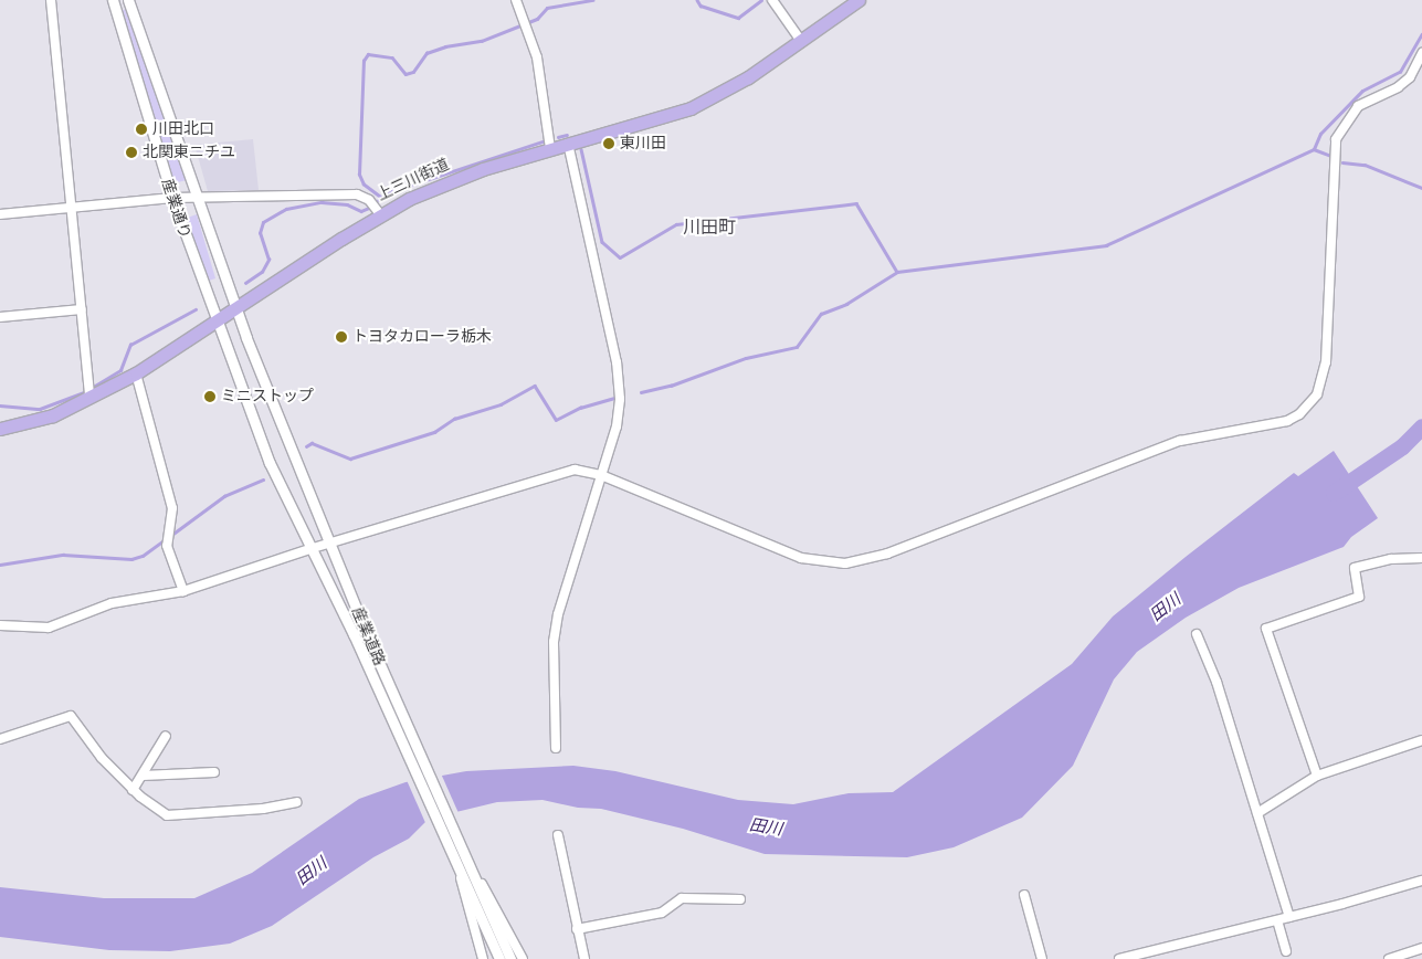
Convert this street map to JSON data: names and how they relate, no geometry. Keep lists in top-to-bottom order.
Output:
{
  "streets": {
    "main road": ["上三川街道"],
    "street": ["産業通り", "産業道路"]
  },
  "crossings": [
    ["上三川街道", "産業通り"],
    ["上三川街道", "産業道路"],
    ["産業通り", "産業道路"]
  ],
  "districts": ["川田町"],
  "water": ["田川"],
  "places": [
    "川田北口",
    "東川田",
    "北関東ニチユ",
    "トヨタカローラ栃木",
    "ミニストップ"
  ]
}
